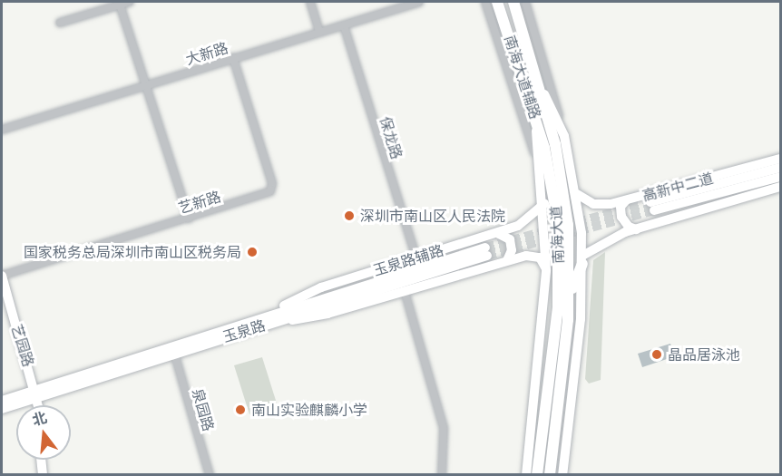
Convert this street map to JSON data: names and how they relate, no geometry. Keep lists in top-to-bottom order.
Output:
{
  "streets": {
    "main road": ["南海大道"],
    "street": [
      "大新路",
      "南海大道辅路",
      "保龙路",
      "高新中二道",
      "艺新路",
      "玉泉路辅路",
      "玉泉路",
      "艺园路",
      "泉园路"
    ]
  },
  "crossings": [
    ["大新路", "保龙路"],
    ["大新路", "艺新路"],
    ["保龙路", "玉泉路辅路"],
    ["艺新路", "艺园路"],
    ["玉泉路辅路", "玉泉路"],
    ["玉泉路", "艺园路"],
    ["玉泉路", "泉园路"]
  ],
  "places": [
    "深圳市南山区人民法院",
    "国家税务总局深圳市南山区税务局",
    "晶品居泳池",
    "南山实验麒麟小学"
  ],
  "north": "top"
}
